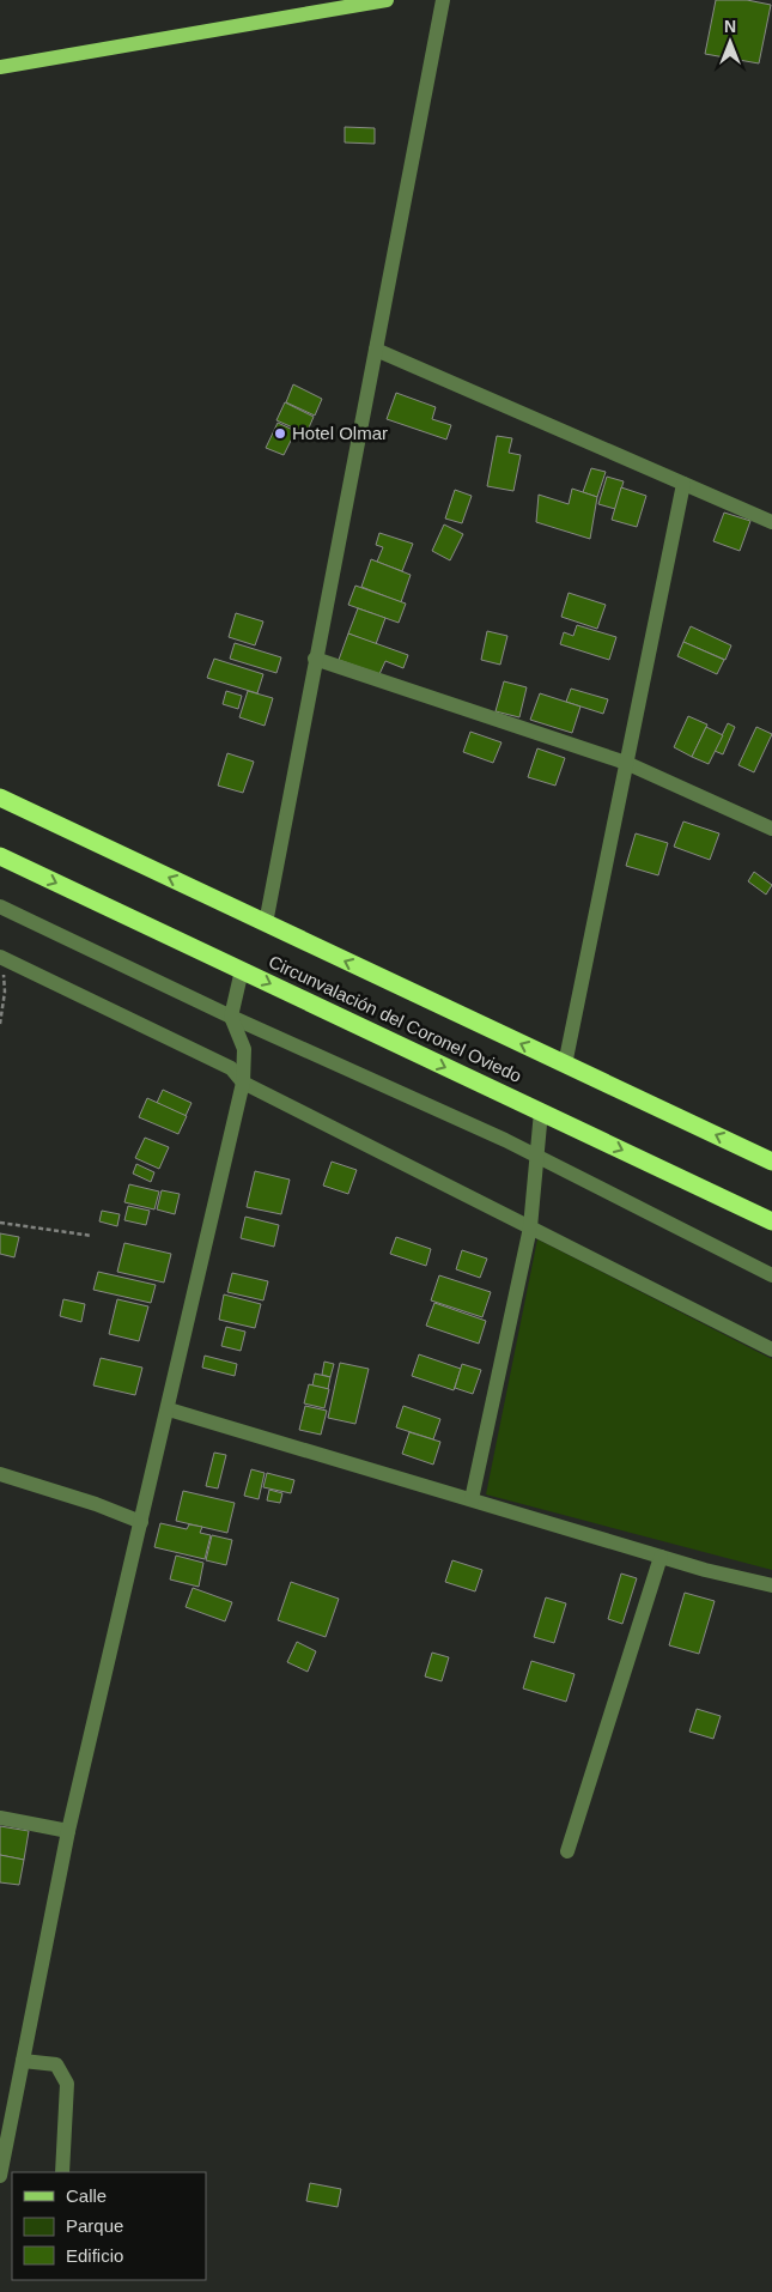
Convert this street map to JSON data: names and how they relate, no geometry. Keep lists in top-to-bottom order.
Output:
{
  "streets": {
    "highway": ["Circunvalación del Coronel Oviedo"]
  },
  "places": ["Hotel Olmar"],
  "legend": ["Calle", "Parque", "Edificio"],
  "north": "top"
}
